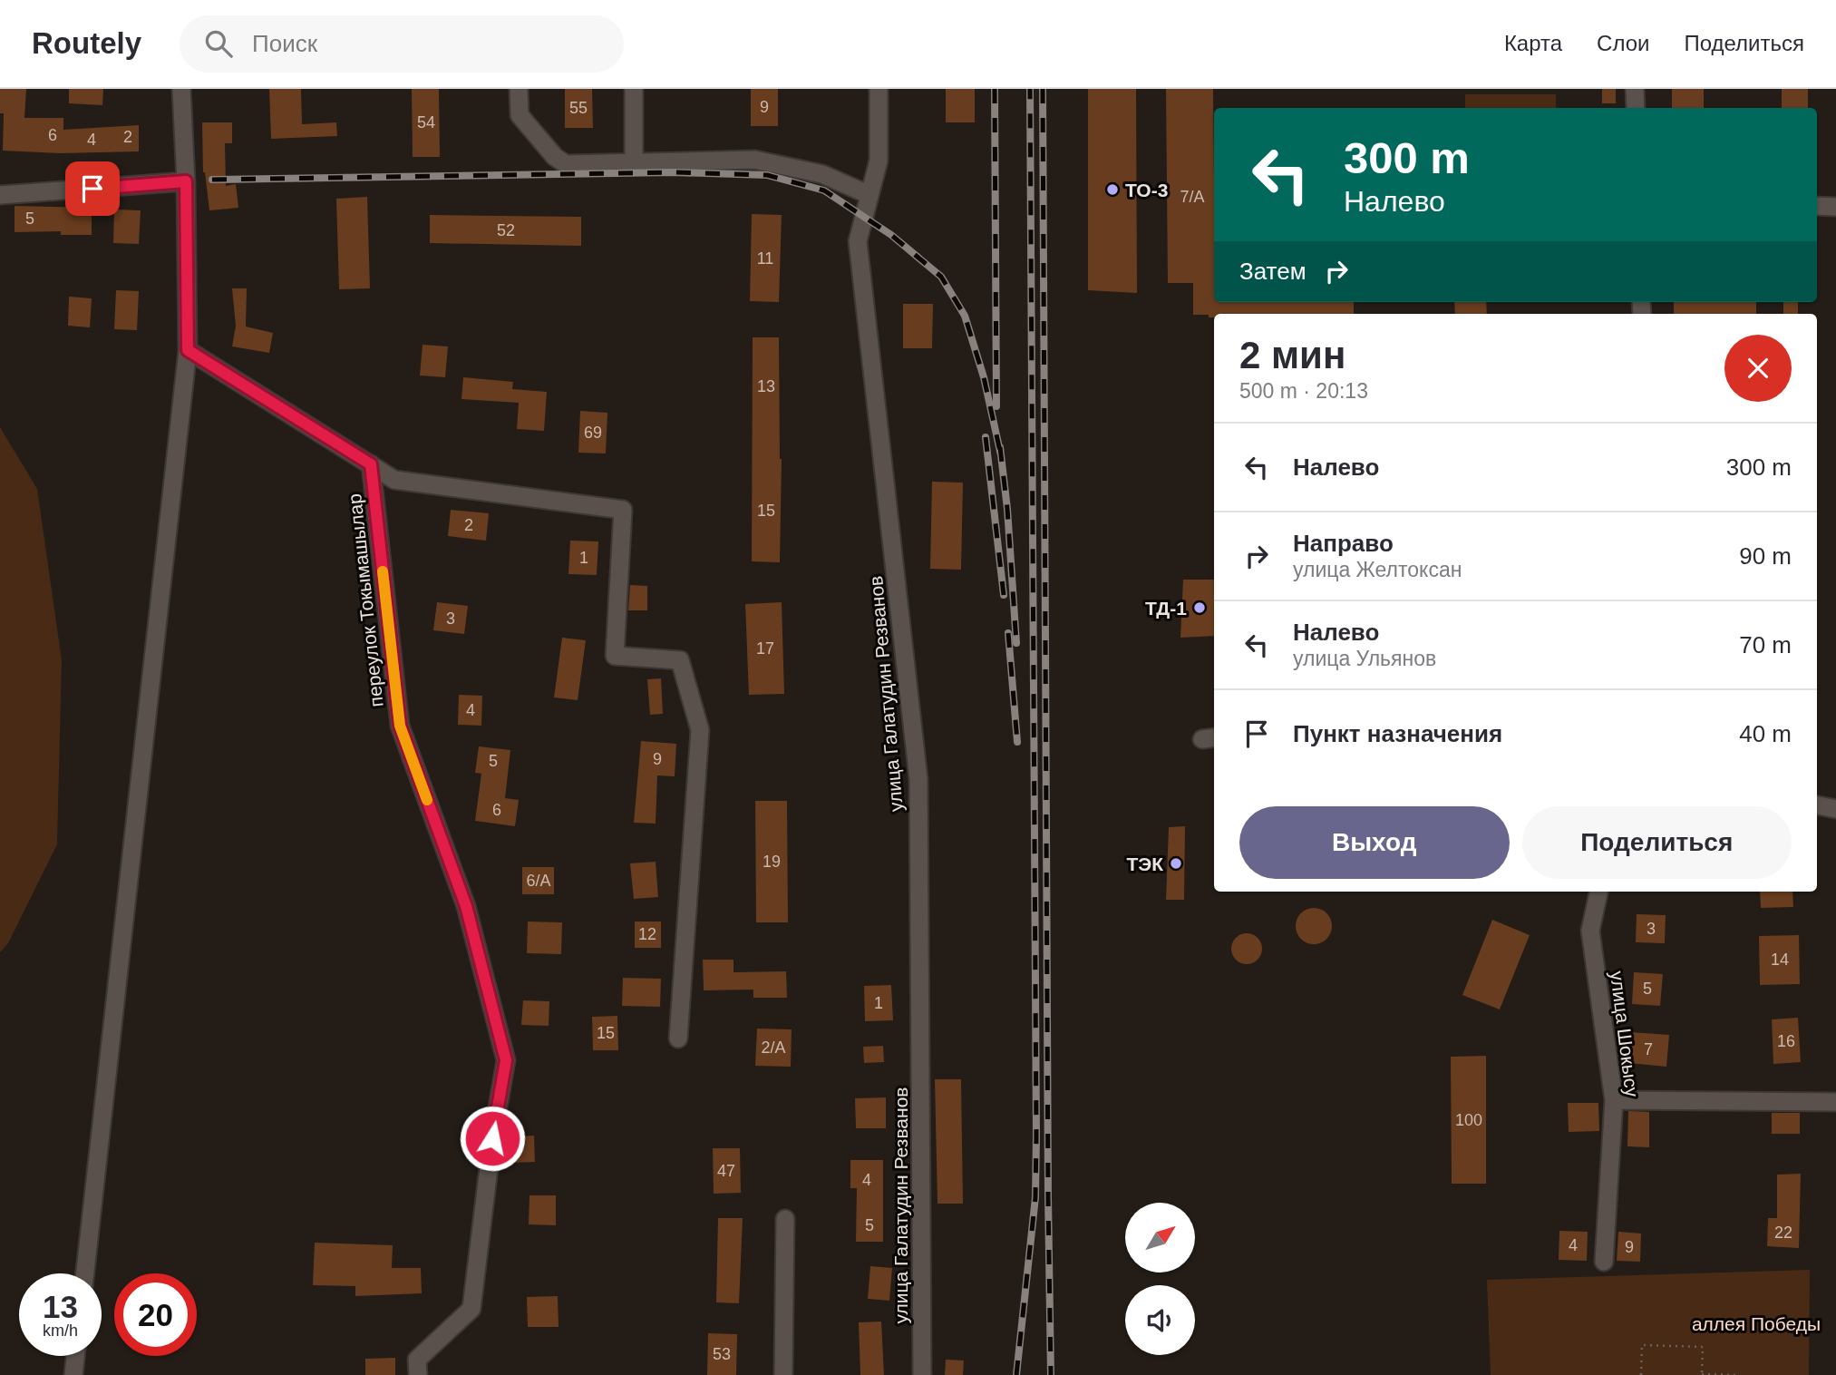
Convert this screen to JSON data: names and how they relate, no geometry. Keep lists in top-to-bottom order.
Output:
{
  "streets": {
    "street": ["переулок Токымашылар", "улица Галатудин Резванов", "улица Шокысу"]
  },
  "parks": ["аллея Победы"],
  "places": ["ТО-3", "ТД-1", "ТЭК"],
  "house_numbers": [
    "9",
    "55",
    "54",
    "6",
    "2",
    "4",
    "7/А",
    "5",
    "52",
    "11",
    "13",
    "69",
    "15",
    "2",
    "1",
    "3",
    "17",
    "4",
    "9",
    "5",
    "6",
    "19",
    "6/А",
    "3",
    "12",
    "14",
    "5",
    "1",
    "15",
    "16",
    "2/А",
    "7",
    "100",
    "47",
    "4",
    "5",
    "22",
    "4",
    "9",
    "53"
  ],
  "north": "top right",
  "page": {
    "header": "Routely",
    "search": "Поиск",
    "nav": ["Карта", "Слои", "Поделиться"],
    "turn": ["300 m", "Налево"],
    "then": "Затем",
    "heading": ["2 мин", "500 m · 20:13"],
    "list": [
      {
        "name": "Налево",
        "value": "300 m"
      },
      {
        "name": "Направо",
        "note": "улица Желтоксан",
        "value": "90 m"
      },
      {
        "name": "Налево",
        "note": "улица Ульянов",
        "value": "70 m"
      },
      {
        "name": "Пункт назначения",
        "value": "40 m"
      }
    ],
    "buttons": ["Выход", "Поделиться"],
    "speed": "13 km/h",
    "limit": "20"
  }
}
